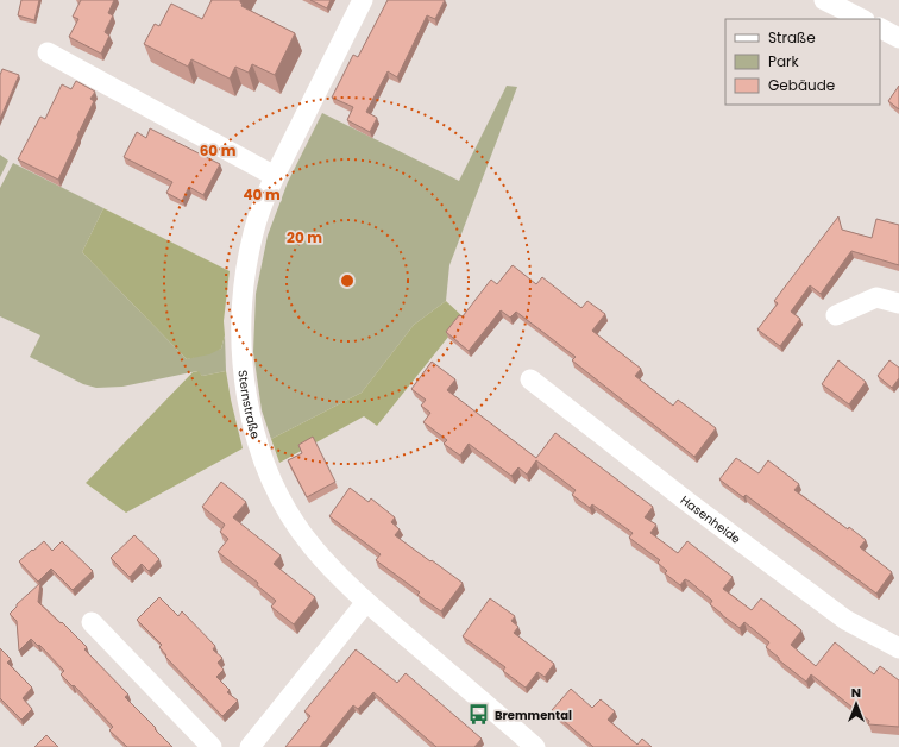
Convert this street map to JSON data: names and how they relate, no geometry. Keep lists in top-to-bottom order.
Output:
{
  "streets": {
    "street": ["Sternstraße", "Hasenheide"]
  },
  "places": {
    "bus stop": ["Bremmental"]
  },
  "legend": ["Straße", "Park", "Gebäude"],
  "north": "top",
  "rings": ["60 m", "40 m", "20 m"]
}
